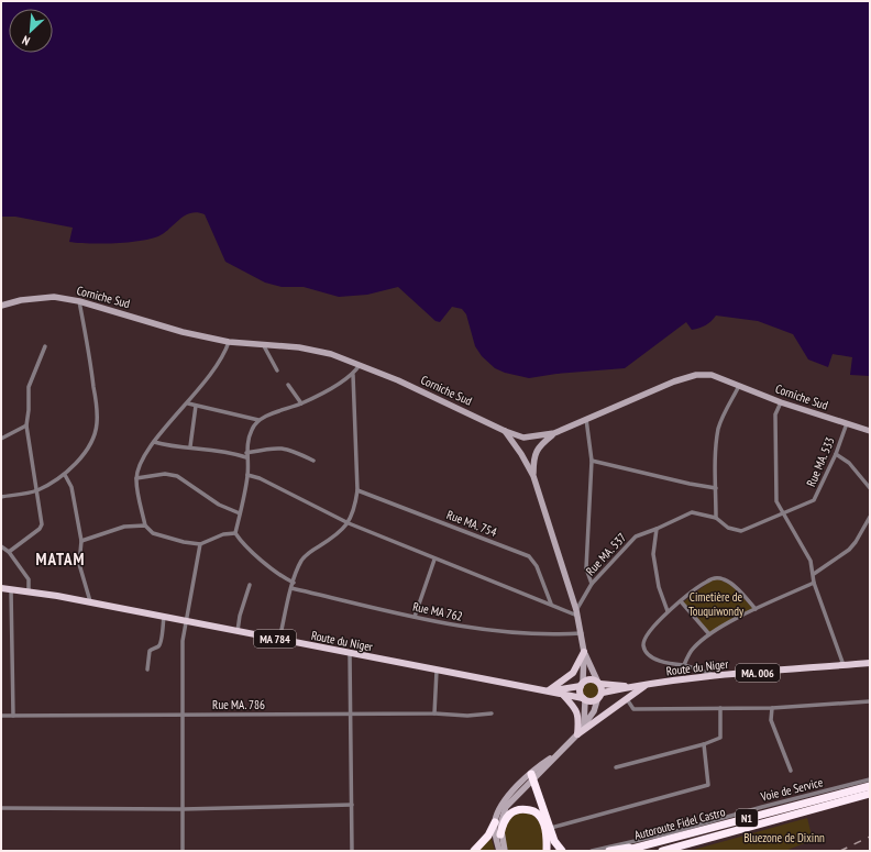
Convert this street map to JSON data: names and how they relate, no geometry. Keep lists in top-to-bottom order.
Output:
{
  "streets": {
    "highway": ["N1", "Autoroute Fidel Castro"],
    "main road": [
      "Corniche Sud",
      "MA 784",
      "Route du Niger",
      "MA. 006"
    ],
    "street": [
      "Rue MA. 533",
      "Rue MA. 754",
      "Rue MA. 537",
      "Rue MA 762",
      "Rue MA. 786",
      "Voie de Service"
    ]
  },
  "crossings": [
    ["Corniche Sud", "Rue MA. 533"],
    ["Rue MA. 533", "Rue MA. 537"]
  ],
  "districts": ["MATAM"],
  "parks": ["Cimetière de Touquiwondy", "Bluezone de Dixinn"],
  "north": "bottom left"
}
